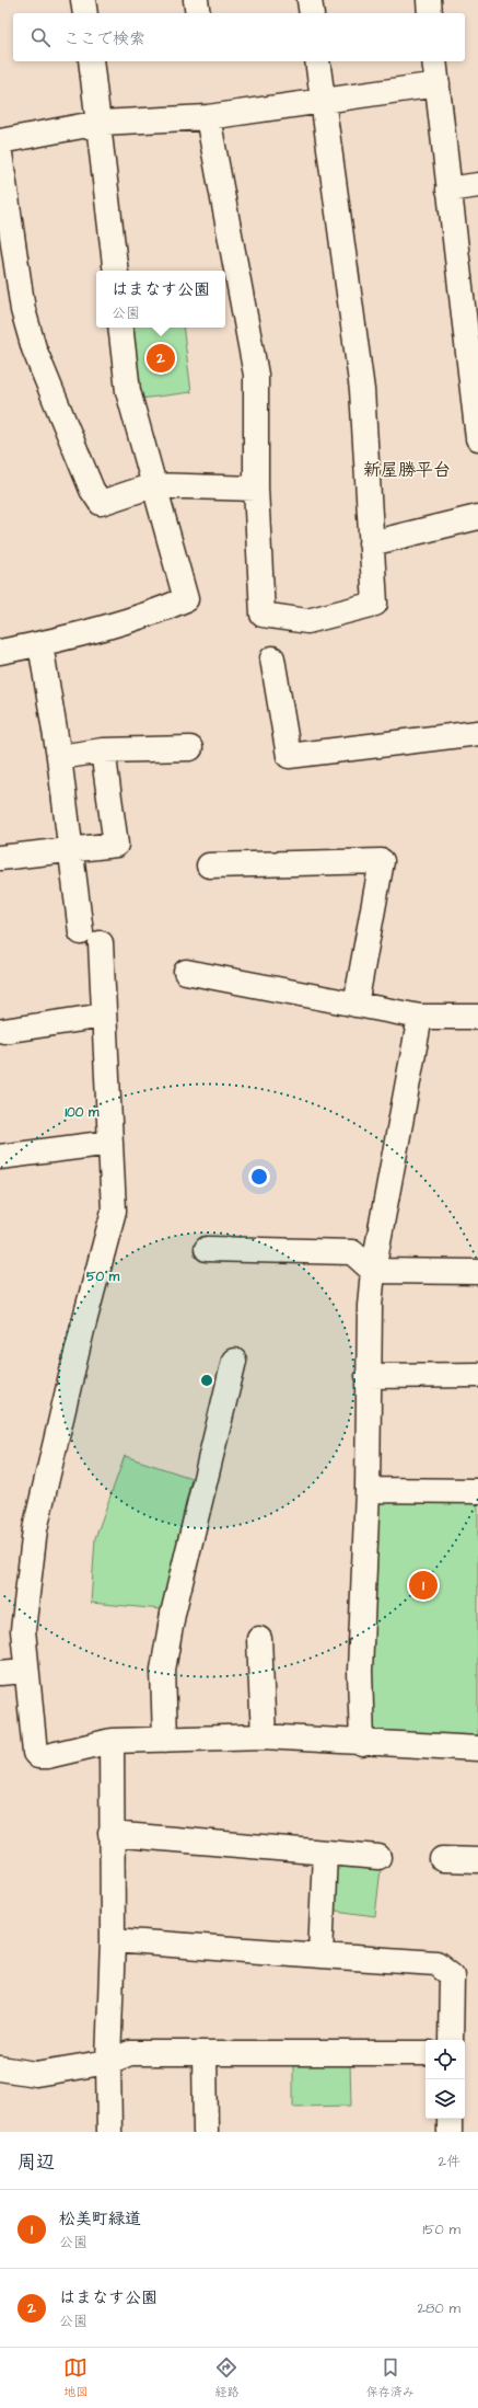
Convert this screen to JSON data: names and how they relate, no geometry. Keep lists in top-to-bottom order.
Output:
{
  "districts": ["新屋勝平台"],
  "page": {
    "search": "ここで検索",
    "popup": ["はまなす公園", "公園"],
    "pins": ["2", "1"],
    "heading": ["周辺", "2件"],
    "list": [
      {
        "mark": "1",
        "name": "松美町緑道",
        "note": "公園",
        "value": "150 m"
      },
      {
        "mark": "2",
        "name": "はまなす公園",
        "note": "公園",
        "value": "280 m"
      }
    ],
    "nav": ["地図", "経路", "保存済み"]
  },
  "rings": ["100 m", "50 m"]
}
